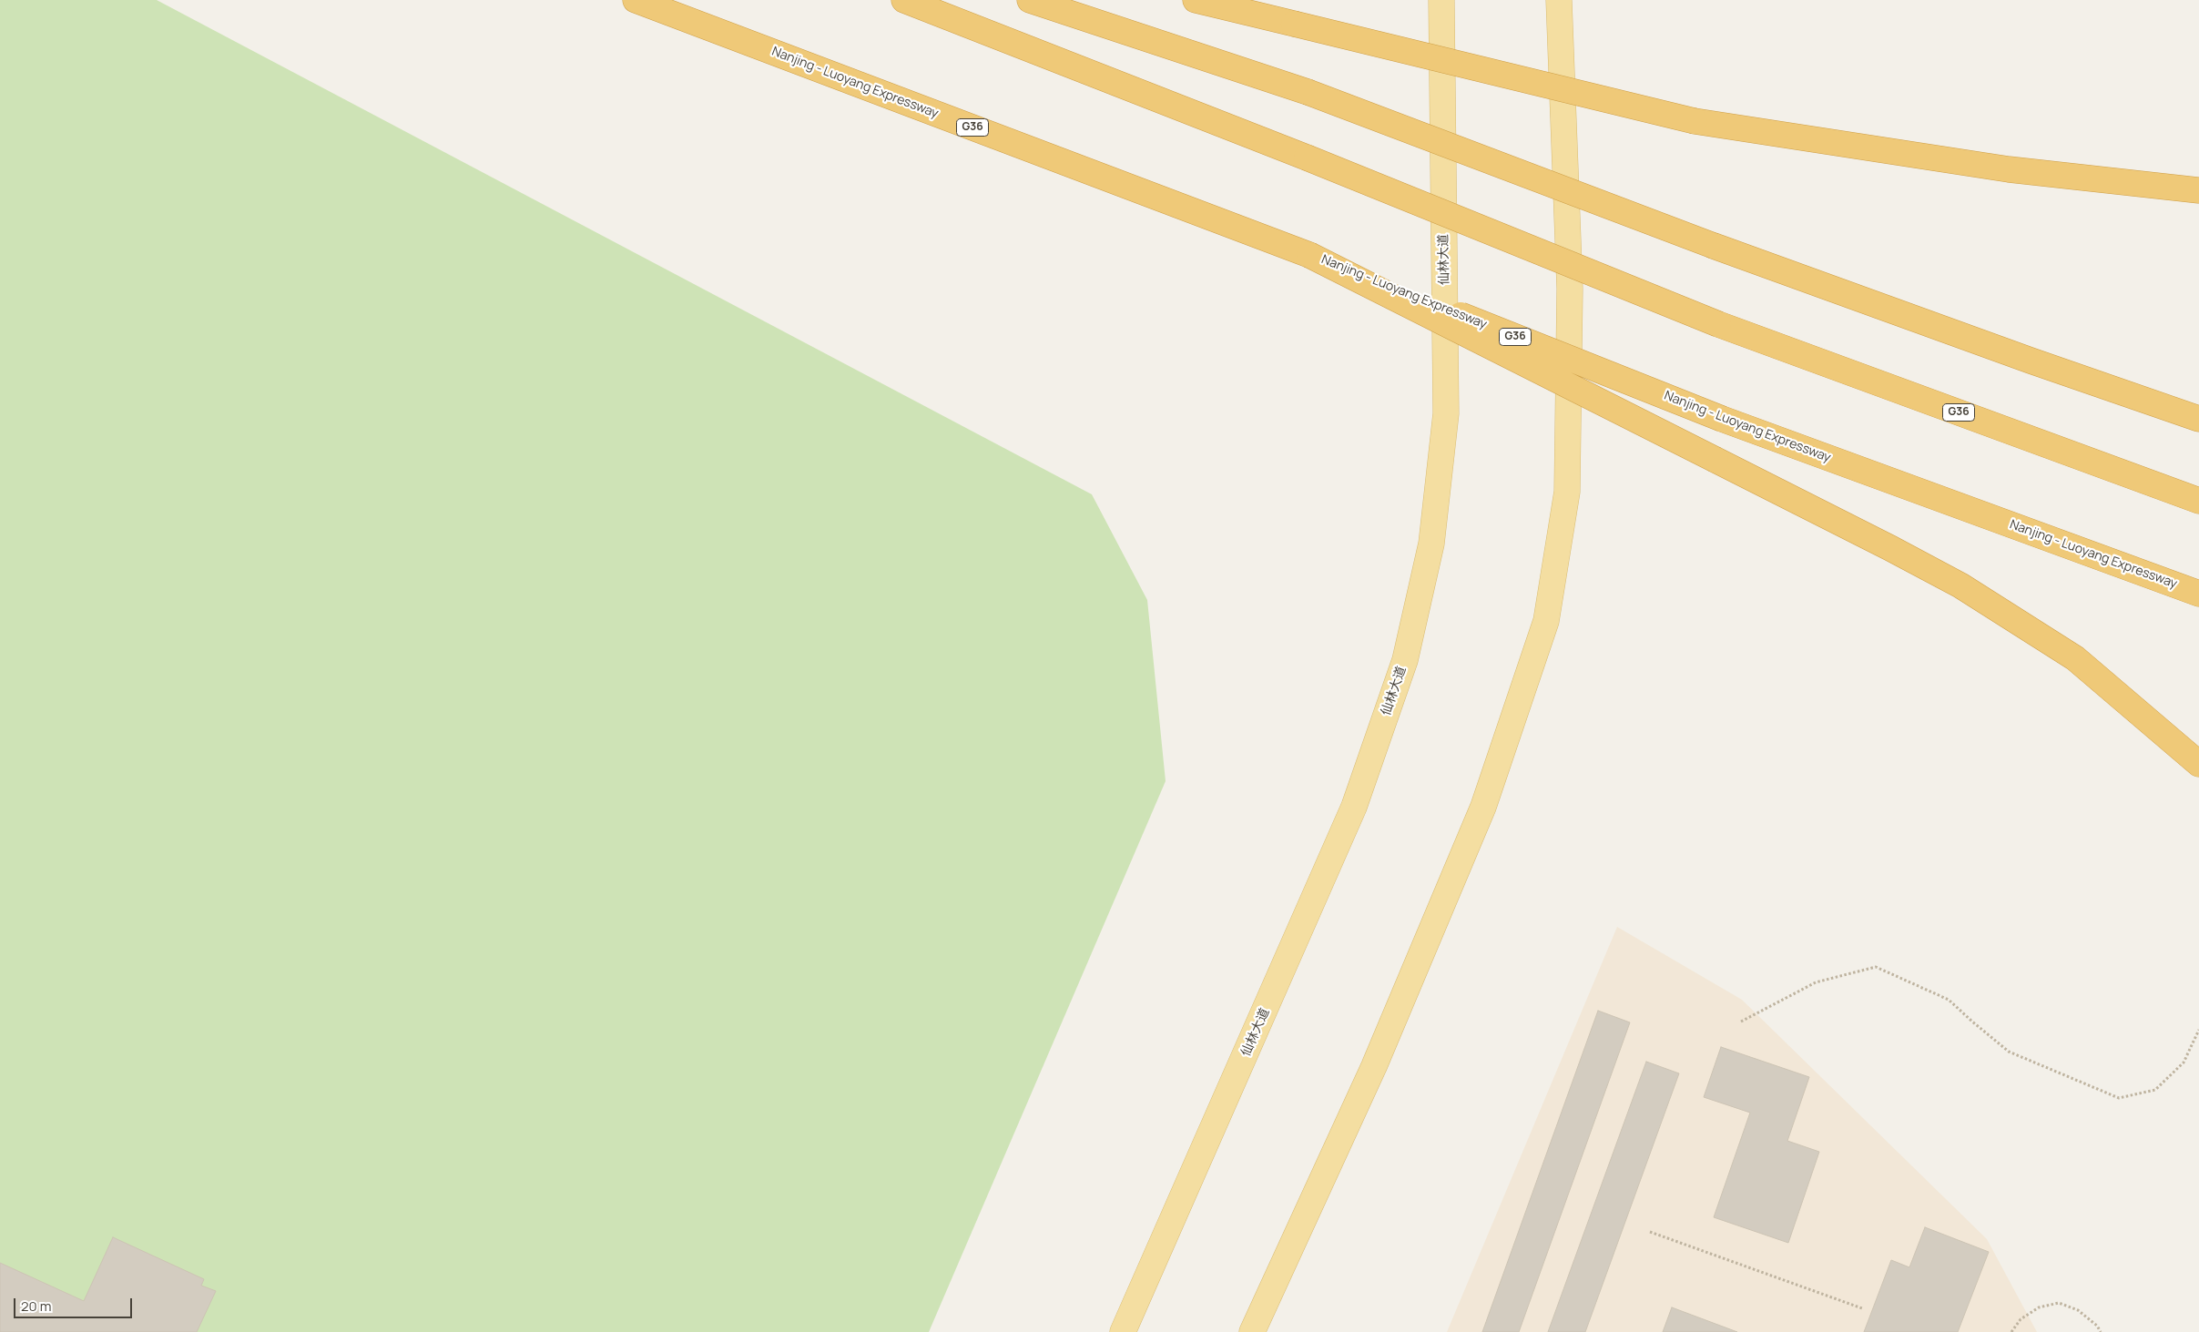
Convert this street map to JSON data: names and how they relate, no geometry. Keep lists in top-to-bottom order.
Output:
{
  "streets": {
    "highway": ["Nanjing - Luoyang Expressway", "G36"],
    "main road": ["仙林大道"]
  },
  "scale_bar": "20 m"
}
